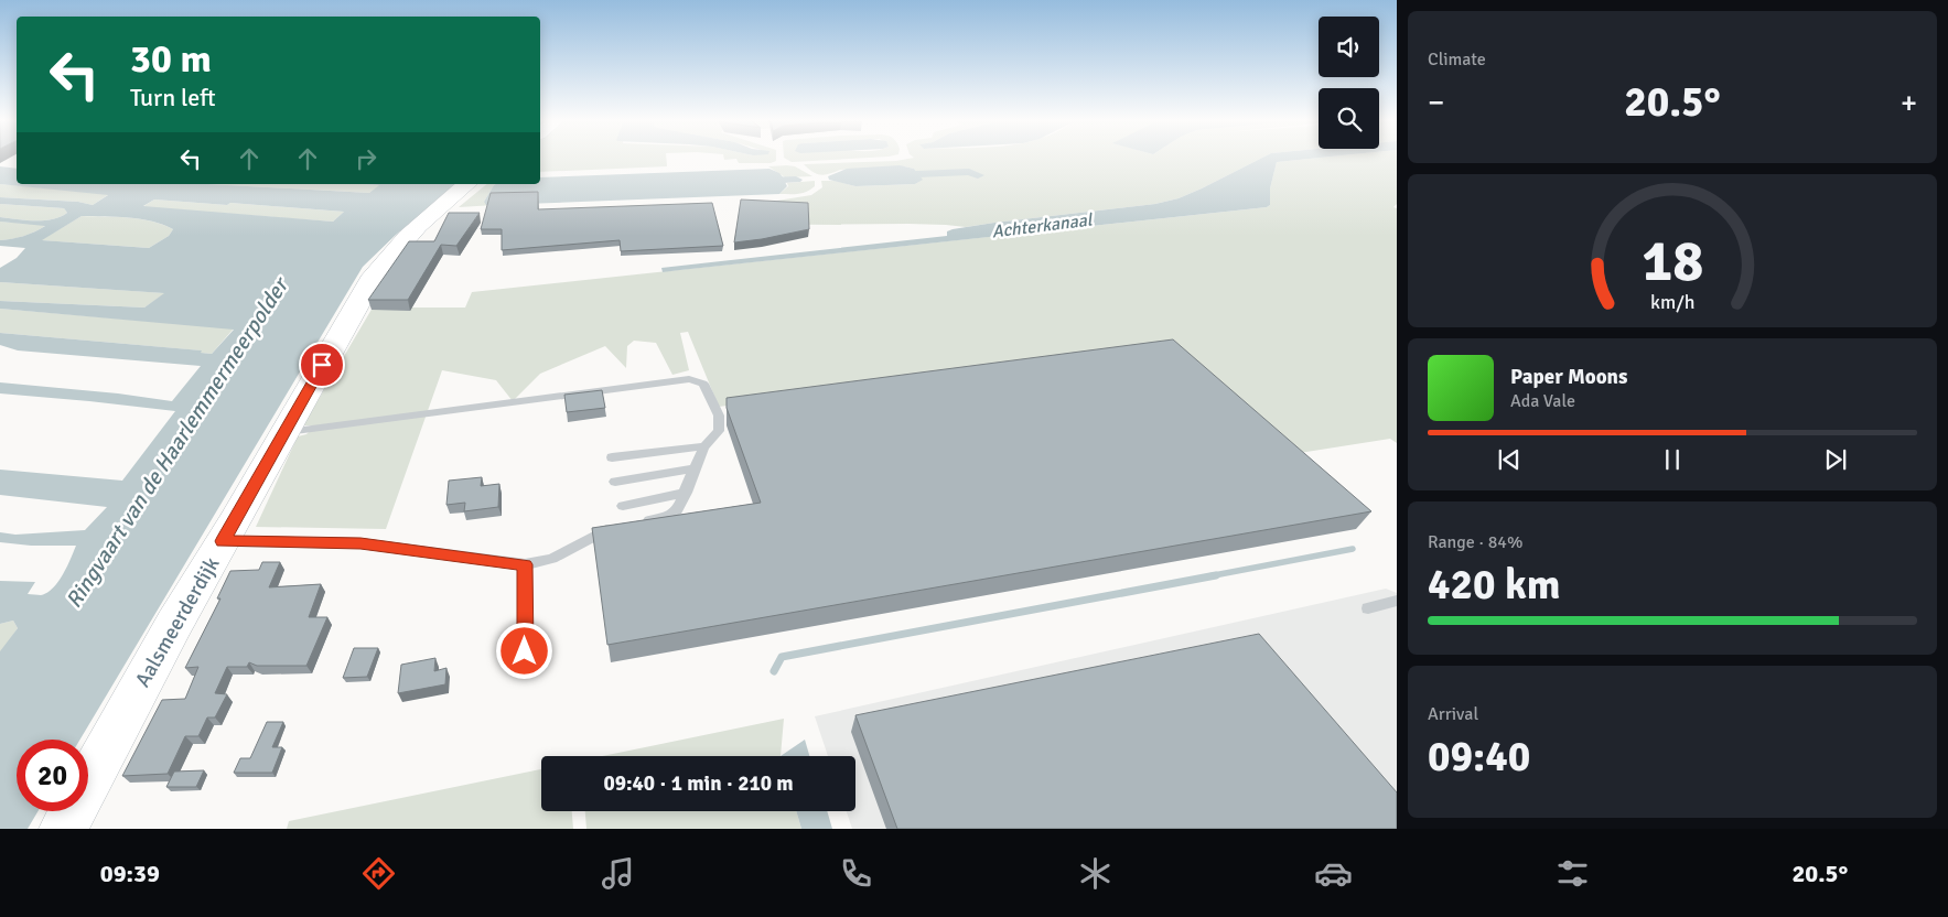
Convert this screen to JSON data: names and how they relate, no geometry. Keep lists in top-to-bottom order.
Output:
{
  "streets": {
    "street": ["Aalsmeerderdijk"]
  },
  "water": ["Achterkanaal", "Ringvaart van de Haarlemmermeerpolder"],
  "page": {
    "tile": [
      "Climate",
      ["Range · 84%", "420 km"],
      ["Arrival", "09:40"]
    ],
    "turn": ["30 m", "Turn left"],
    "heat": ["−", "20.5°", "+"],
    "song": ["Paper Moons", "Ada Vale"],
    "limit": "20",
    "trip": "09:40 · 1 min · 210 m",
    "tabs": ["09:39", "20.5°"],
    "gauge": ["18", "km/h"]
  }
}
